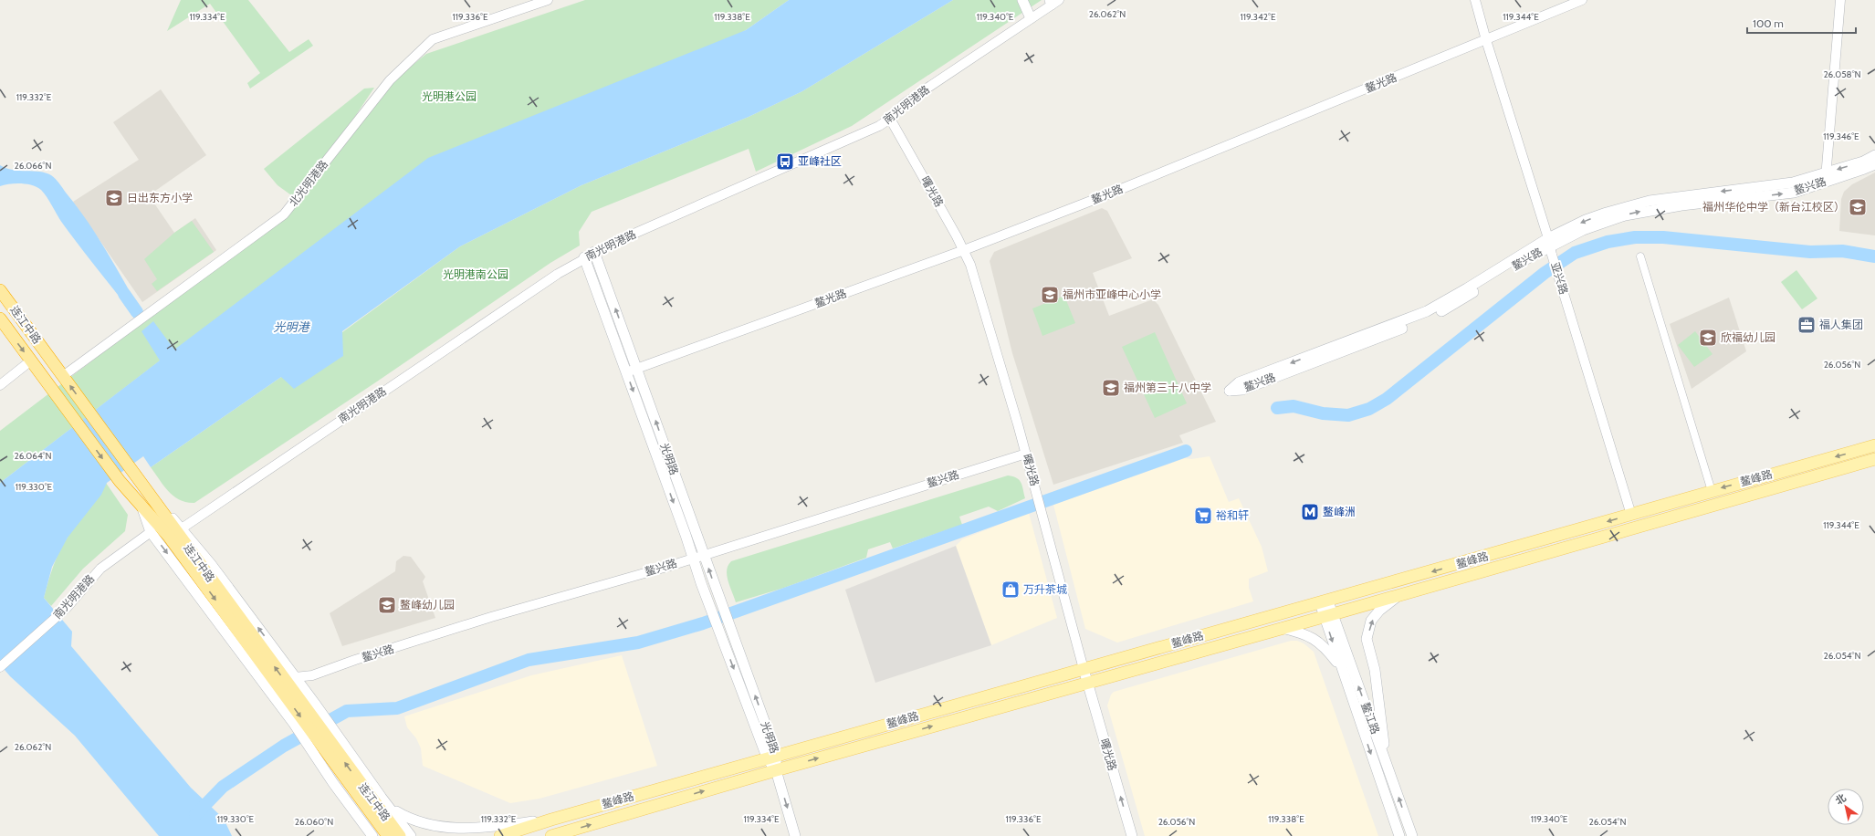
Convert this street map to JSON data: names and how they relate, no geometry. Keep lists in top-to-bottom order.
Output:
{
  "streets": {
    "highway": ["连江中路"],
    "main road": [
      "鳌兴路",
      "曙光路",
      "光明路",
      "鳌峰路",
      "鳌江路"
    ],
    "street": [
      "鳌光路",
      "南光明港路",
      "北光明港路",
      "亚兴路"
    ]
  },
  "crossings": [
    ["鳌光路", "曙光路"],
    ["鳌光路", "亚兴路"],
    ["鳌光路", "光明路"],
    ["南光明港路", "曙光路"],
    ["南光明港路", "连江中路"],
    ["南光明港路", "光明路"],
    ["北光明港路", "连江中路"],
    ["鳌兴路", "曙光路"],
    ["鳌兴路", "亚兴路"],
    ["鳌兴路", "光明路"],
    ["曙光路", "鳌峰路"],
    ["亚兴路", "鳌峰路"],
    ["光明路", "鳌峰路"],
    ["鳌峰路", "鳌江路"]
  ],
  "water": ["光明港"],
  "parks": ["光明港公园", "光明港南公园"],
  "places": {
    "bus stop": ["亚峰社区"],
    "school or university": [
      "日出东方小学",
      "福州华伦中学（新台江校区）",
      "福州市亚峰中心小学",
      "欣福幼儿园",
      "福州第三十八中学",
      "鳌峰幼儿园"
    ],
    "office": ["福人集团"],
    "metro station": ["鳌峰洲"],
    "supermarket": ["裕和轩"],
    "shop": ["万升茶城"]
  },
  "scale_bar": "100 m",
  "north": "top left",
  "coordinates": [
    "26.062°N",
    "119.334°E",
    "119.336°E",
    "119.338°E",
    "119.340°E",
    "119.342°E",
    "119.344°E",
    "26.058°N",
    "119.332°E",
    "119.346°E",
    "26.066°N",
    "26.056°N",
    "26.064°N",
    "119.330°E",
    "26.054°N",
    "26.060°N"
  ]
}
